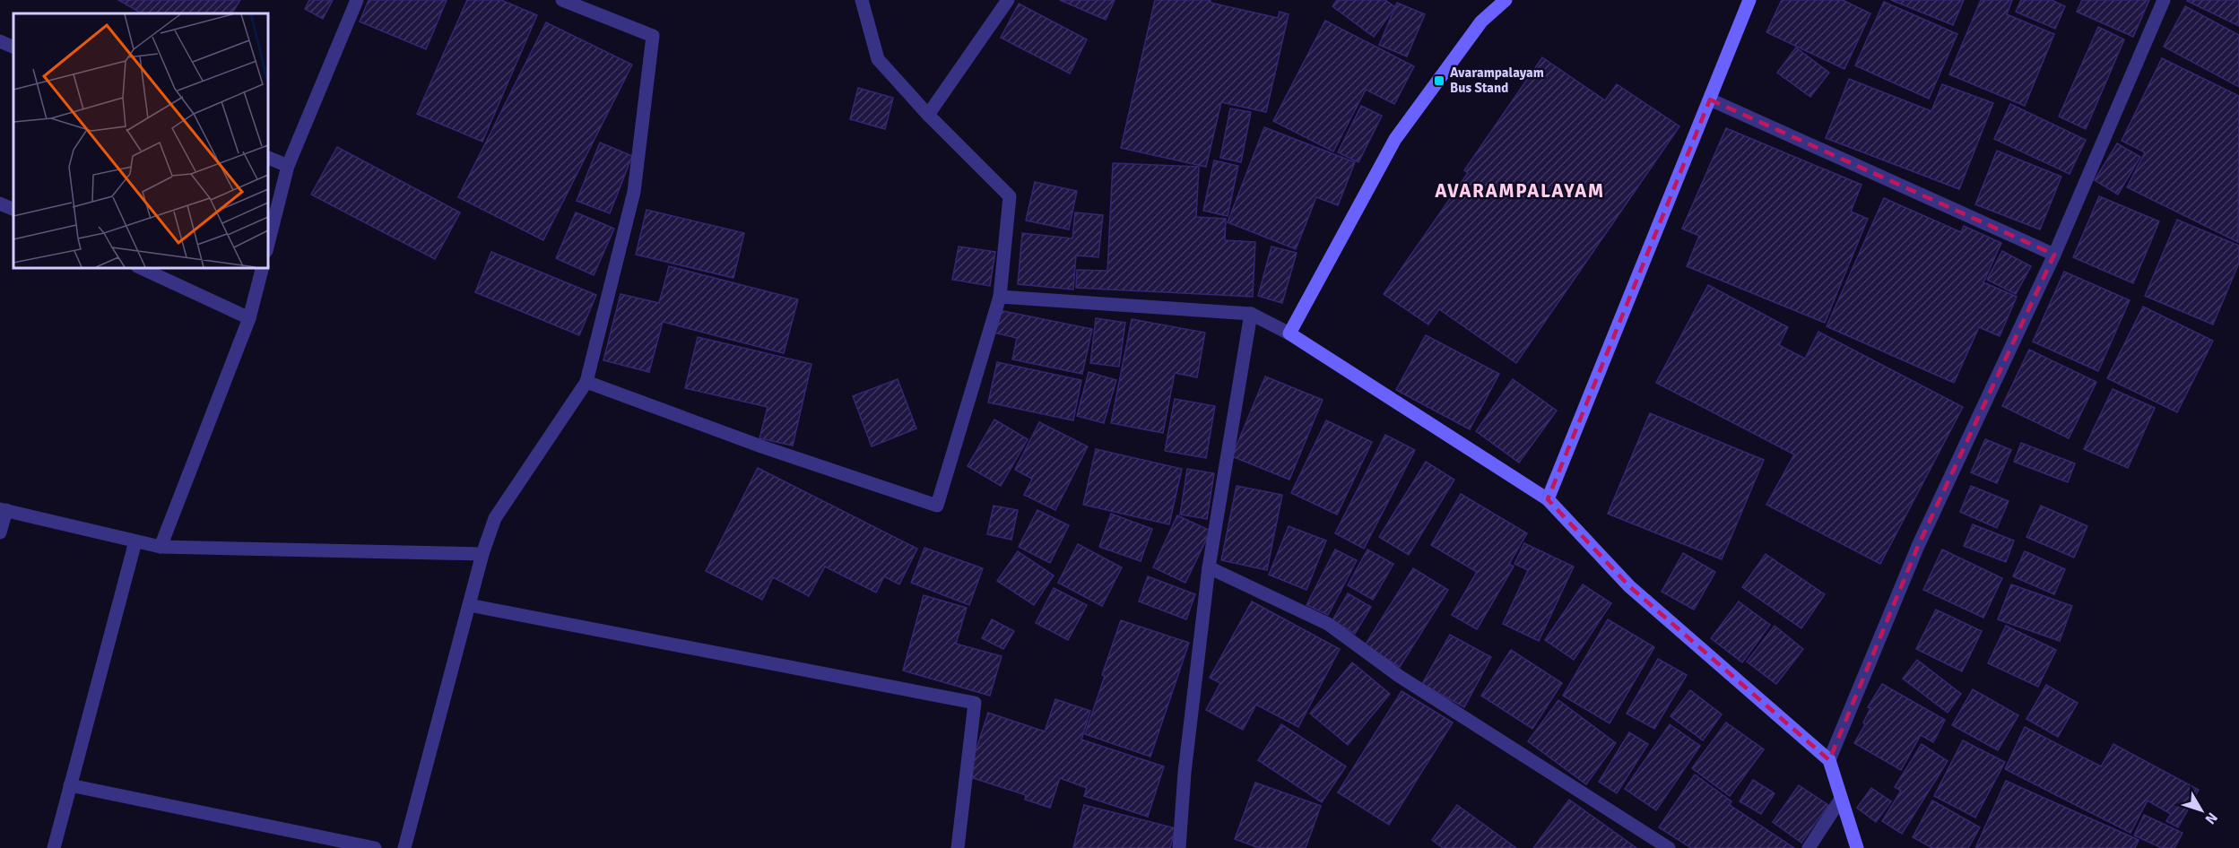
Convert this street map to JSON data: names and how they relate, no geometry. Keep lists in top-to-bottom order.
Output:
{
  "districts": ["AVARAMPALAYAM"],
  "places": {
    "transit": ["Avarampalayam Bus Stand"]
  },
  "north": "bottom right"
}
